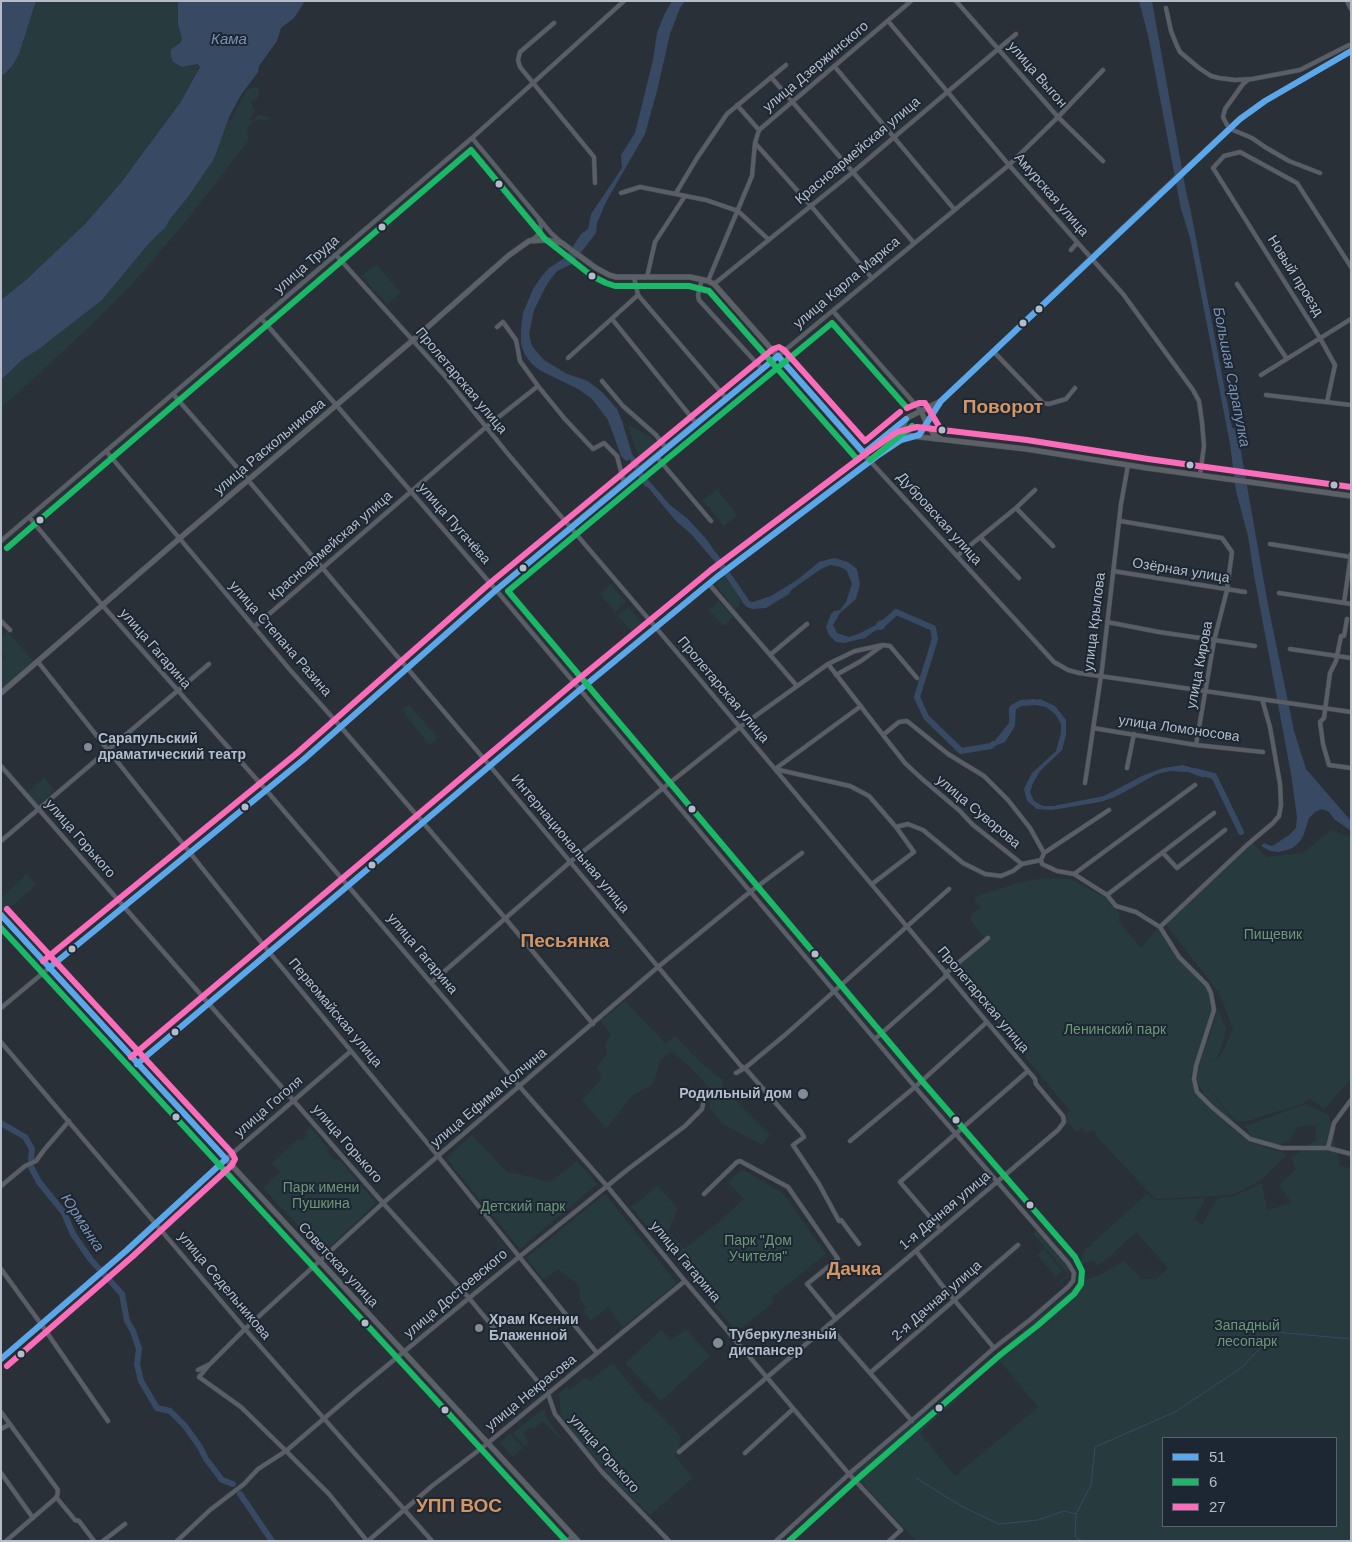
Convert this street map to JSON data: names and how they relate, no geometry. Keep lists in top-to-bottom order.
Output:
{
  "streets": {
    "main road": [
      "улица Карла Маркса",
      "улица Раскольникова",
      "Дубровская улица",
      "улица Гоголя",
      "Советская улица"
    ],
    "street": [
      "улица Дзержинского",
      "улица Выгон",
      "Красноармейская улица",
      "Амурская улица",
      "улица Труда",
      "Новый проезд",
      "Пролетарская улица",
      "улица Пугачёва",
      "Озёрная улица",
      "улица Крылова",
      "улица Степана Разина",
      "улица Гагарина",
      "улица Кирова",
      "улица Ломоносова",
      "улица Суворова",
      "улица Горького",
      "Интернациональная улица",
      "Первомайская улица",
      "улица Ефима Колчина",
      "1-я Дачная улица",
      "улица Седельникова",
      "улица Достоевского",
      "2-я Дачная улица",
      "улица Некрасова"
    ]
  },
  "crossings": [
    ["улица Дзержинского", "Амурская улица"],
    ["улица Выгон", "Красноармейская улица"],
    ["улица Выгон", "улица Карла Маркса"],
    ["Красноармейская улица", "Амурская улица"],
    ["Красноармейская улица", "Пролетарская улица"],
    ["Красноармейская улица", "Дубровская улица"],
    ["Красноармейская улица", "улица Пугачёва"],
    ["Красноармейская улица", "улица Степана Разина"],
    ["Красноармейская улица", "Интернациональная улица"],
    ["Амурская улица", "улица Карла Маркса"],
    ["улица Труда", "Пролетарская улица"],
    ["улица Труда", "улица Пугачёва"],
    ["улица Труда", "улица Степана Разина"],
    ["улица Труда", "улица Гагарина"],
    ["улица Труда", "Интернациональная улица"],
    ["улица Карла Маркса", "Пролетарская улица"],
    ["улица Карла Маркса", "Дубровская улица"],
    ["улица Карла Маркса", "улица Пугачёва"],
    ["улица Карла Маркса", "улица Степана Разина"],
    ["улица Карла Маркса", "улица Гагарина"],
    ["улица Карла Маркса", "улица Горького"],
    ["улица Карла Маркса", "Интернациональная улица"],
    ["улица Карла Маркса", "Первомайская улица"],
    ["улица Карла Маркса", "Советская улица"],
    ["Пролетарская улица", "улица Раскольникова"],
    ["Пролетарская улица", "1-я Дачная улица"],
    ["улица Раскольникова", "улица Пугачёва"],
    ["улица Раскольникова", "улица Степана Разина"],
    ["улица Раскольникова", "улица Гагарина"],
    ["улица Раскольникова", "Интернациональная улица"],
    ["улица Раскольникова", "Первомайская улица"],
    ["Дубровская улица", "улица Крылова"],
    ["Дубровская улица", "улица Кирова"],
    ["улица Пугачёва", "улица Ефима Колчина"],
    ["улица Пугачёва", "1-я Дачная улица"],
    ["Озёрная улица", "улица Крылова"],
    ["Озёрная улица", "улица Кирова"],
    ["улица Крылова", "улица Кирова"],
    ["улица Крылова", "улица Ломоносова"],
    ["улица Степана Разина", "улица Ефима Колчина"],
    ["улица Гагарина", "улица Ефима Колчина"],
    ["улица Гагарина", "1-я Дачная улица"],
    ["улица Гагарина", "улица Достоевского"],
    ["улица Гагарина", "улица Некрасова"],
    ["улица Кирова", "улица Ломоносова"],
    ["улица Горького", "улица Ефима Колчина"],
    ["улица Горького", "улица Гоголя"],
    ["улица Горького", "улица Достоевского"],
    ["улица Горького", "улица Некрасова"],
    ["Интернациональная улица", "улица Ефима Колчина"],
    ["Первомайская улица", "улица Ефима Колчина"],
    ["Первомайская улица", "улица Гоголя"],
    ["Первомайская улица", "улица Достоевского"],
    ["Первомайская улица", "улица Некрасова"],
    ["улица Ефима Колчина", "Советская улица"],
    ["улица Ефима Колчина", "улица Седельникова"],
    ["улица Гоголя", "Советская улица"],
    ["улица Гоголя", "улица Седельникова"],
    ["Советская улица", "улица Достоевского"],
    ["Советская улица", "улица Некрасова"],
    ["улица Седельникова", "улица Достоевского"],
    ["улица Седельникова", "улица Некрасова"]
  ],
  "districts": [
    "Поворот",
    "Песьянка",
    "Дачка",
    "УПП ВОС"
  ],
  "water": ["Кама", "Большая Сарапулка", "Юрманка"],
  "parks": [
    "Пищевик",
    "Ленинский парк",
    "Парк имени Пушкина",
    "Детский парк",
    "Парк \"Дом Учителя\"",
    "Западный лесопарк"
  ],
  "places": [
    "Сарапульский драматический театр",
    "Родильный дом",
    "Храм Ксении Блаженной",
    "Туберкулезный диспансер"
  ],
  "lines": ["transit line 51", "transit line 6", "transit line 27"],
  "legend": ["51", "6", "27"]
}
